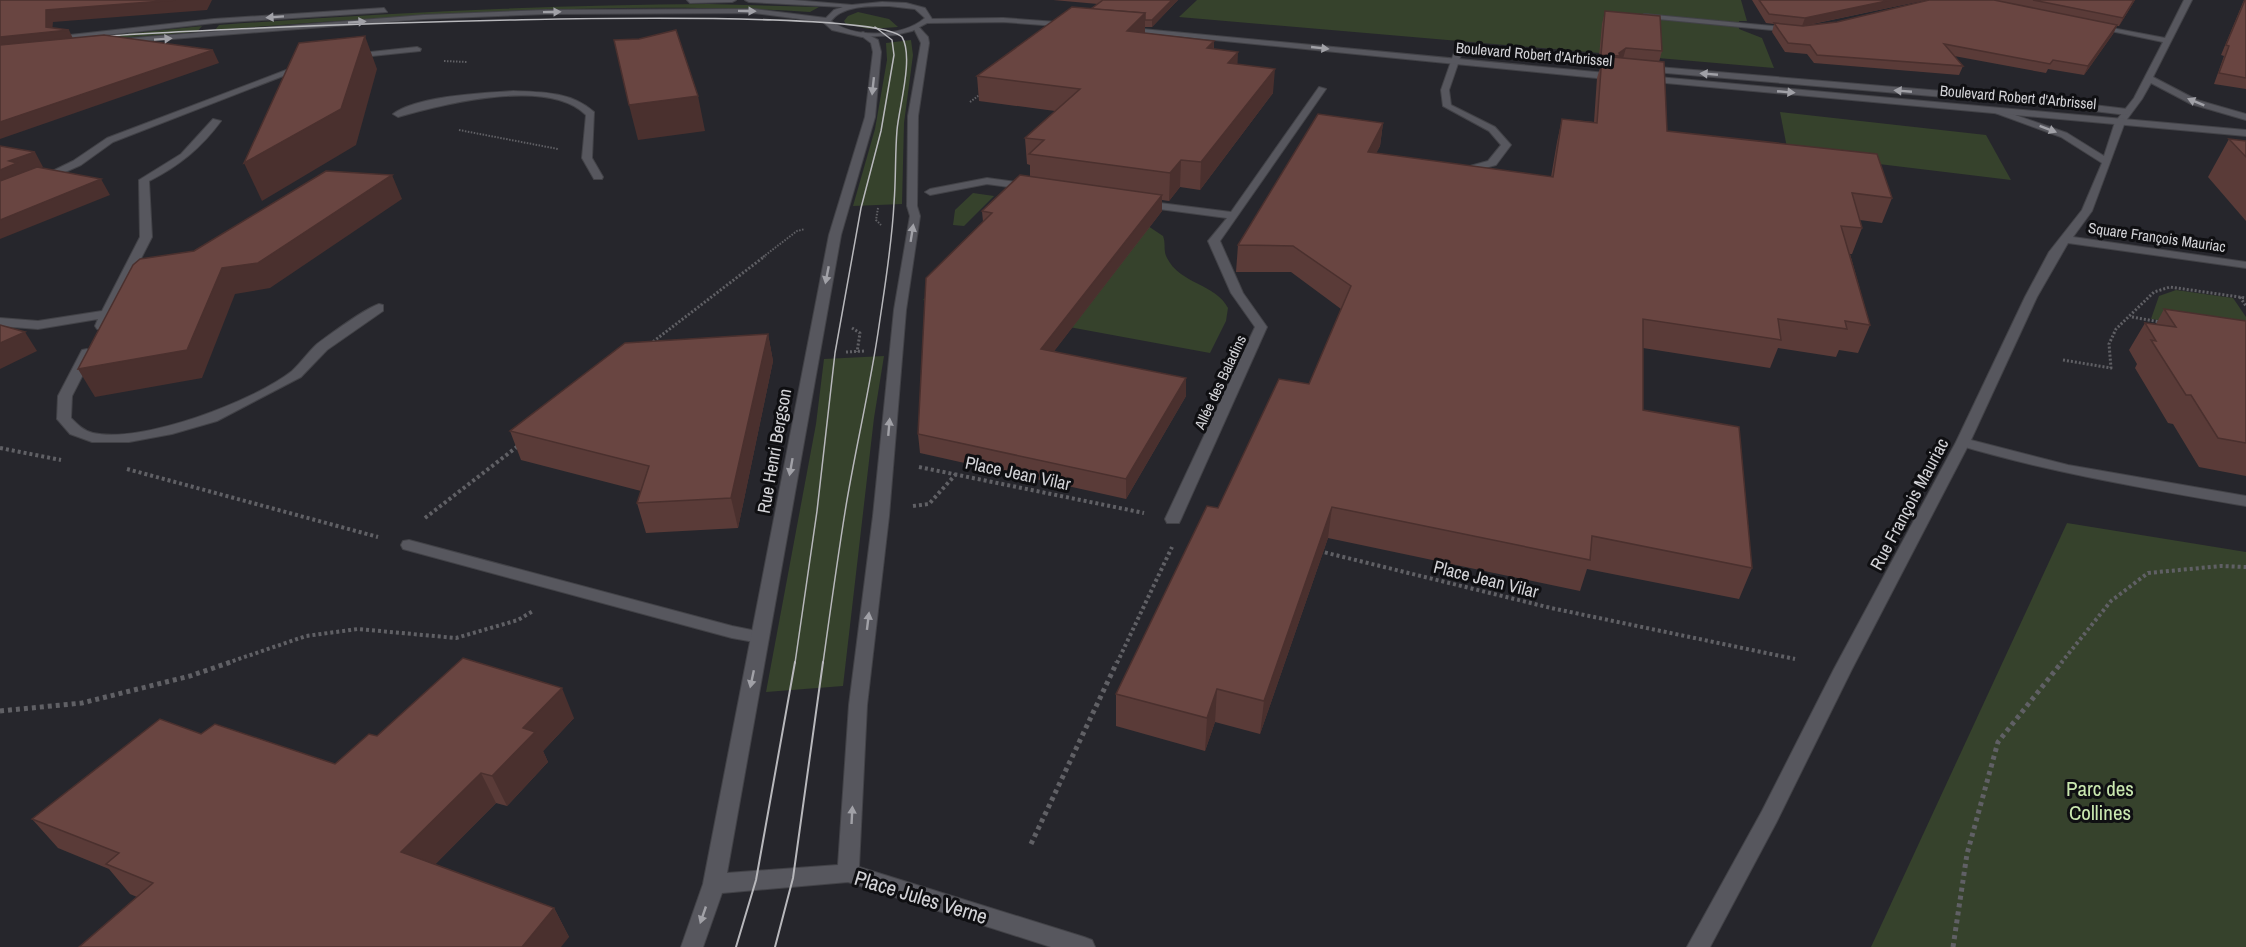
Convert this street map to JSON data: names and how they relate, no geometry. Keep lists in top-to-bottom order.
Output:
{
  "streets": {
    "street": [
      "Boulevard Robert d'Arbrissel",
      "Square François Mauriac",
      "Allée des Baladins",
      "Rue Henri Bergson",
      "Rue François Mauriac",
      "Place Jules Verne"
    ],
    "path": ["Place Jean Vilar"]
  },
  "crossings": [
    ["Boulevard Robert d'Arbrissel", "Rue François Mauriac"],
    ["Square François Mauriac", "Rue François Mauriac"],
    ["Allée des Baladins", "Place Jean Vilar"],
    ["Rue Henri Bergson", "Place Jules Verne"]
  ],
  "parks": ["Parc des Collines"]
}
